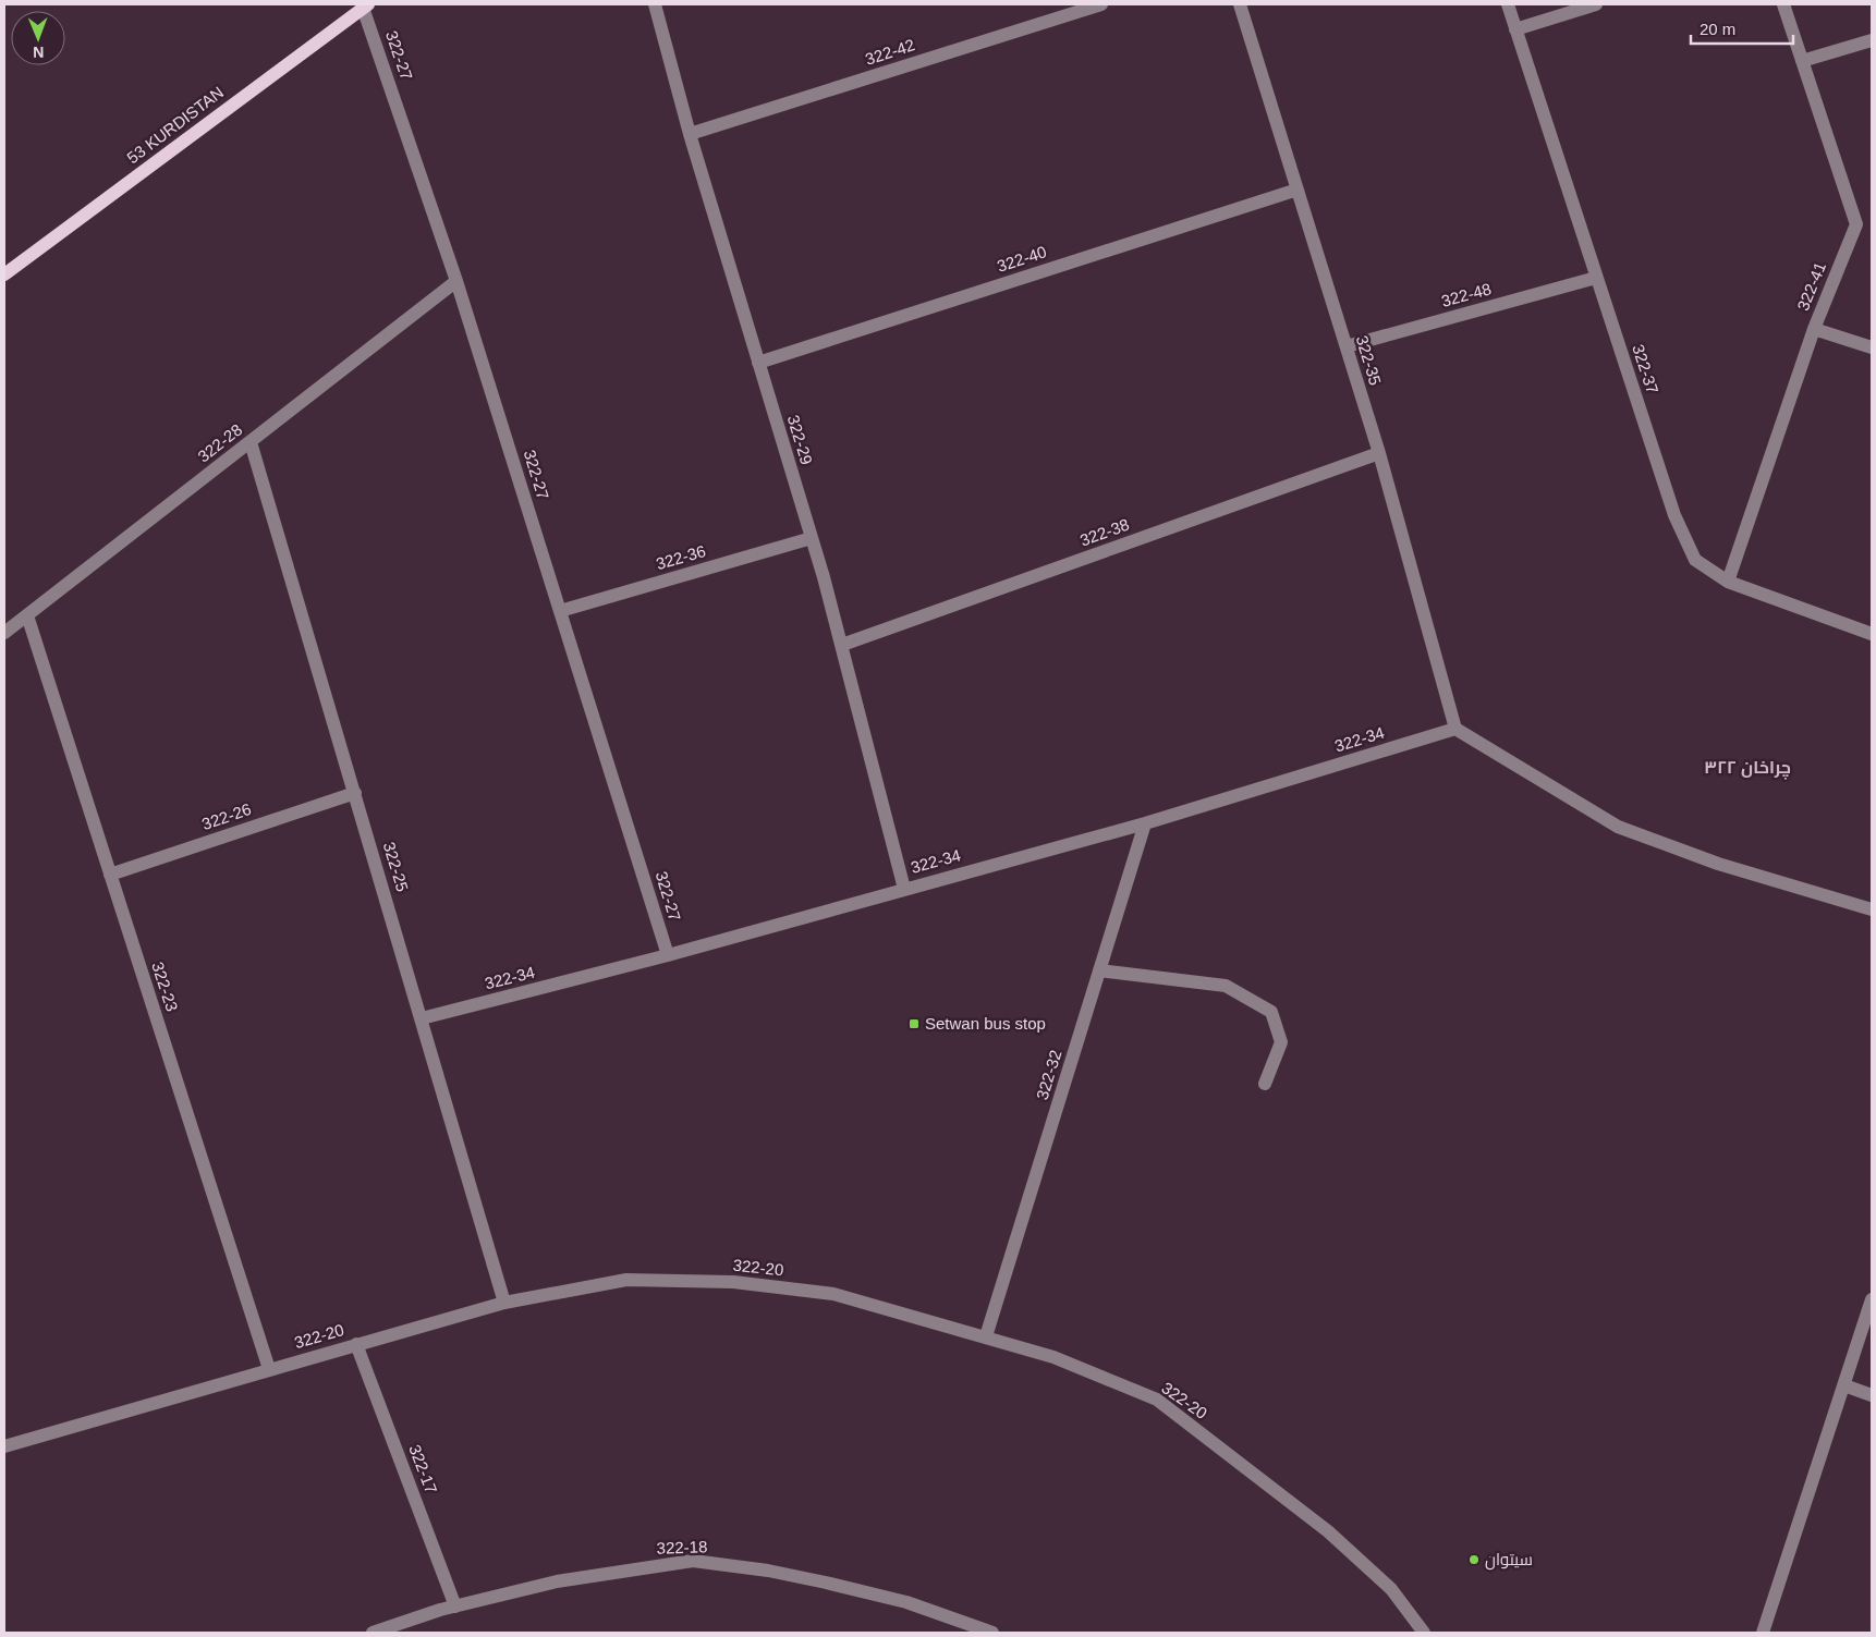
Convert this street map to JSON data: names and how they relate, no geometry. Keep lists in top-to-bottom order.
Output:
{
  "streets": {
    "main road": ["53 KURDISTAN"],
    "street": [
      "322-42",
      "322-27",
      "322-40",
      "322-41",
      "322-48",
      "322-35",
      "322-37",
      "322-29",
      "322-28",
      "322-38",
      "322-36",
      "322-34",
      "322-26",
      "322-25",
      "322-23",
      "322-32",
      "322-20",
      "322-17",
      "322-18"
    ]
  },
  "crossings": [
    ["322-42", "322-29"],
    ["322-27", "53 KURDISTAN"],
    ["322-27", "322-28"],
    ["322-27", "322-36"],
    ["322-27", "322-34"],
    ["322-40", "322-35"],
    ["322-40", "322-29"],
    ["322-41", "322-37"],
    ["322-48", "322-35"],
    ["322-48", "322-37"],
    ["322-35", "322-38"],
    ["322-35", "322-34"],
    ["322-29", "322-38"],
    ["322-29", "322-36"],
    ["322-29", "322-34"],
    ["322-28", "322-25"],
    ["322-28", "322-23"],
    ["322-34", "322-25"],
    ["322-34", "322-32"],
    ["322-26", "322-25"],
    ["322-26", "322-23"],
    ["322-25", "322-20"],
    ["322-23", "322-20"],
    ["322-32", "322-20"],
    ["322-20", "322-17"],
    ["322-17", "322-18"]
  ],
  "districts": ["چراخان ٣٢٢"],
  "places": {
    "transit": ["Setwan bus stop"],
    "other": ["سيتوان"]
  },
  "scale_bar": "20 m",
  "north": "bottom"
}
